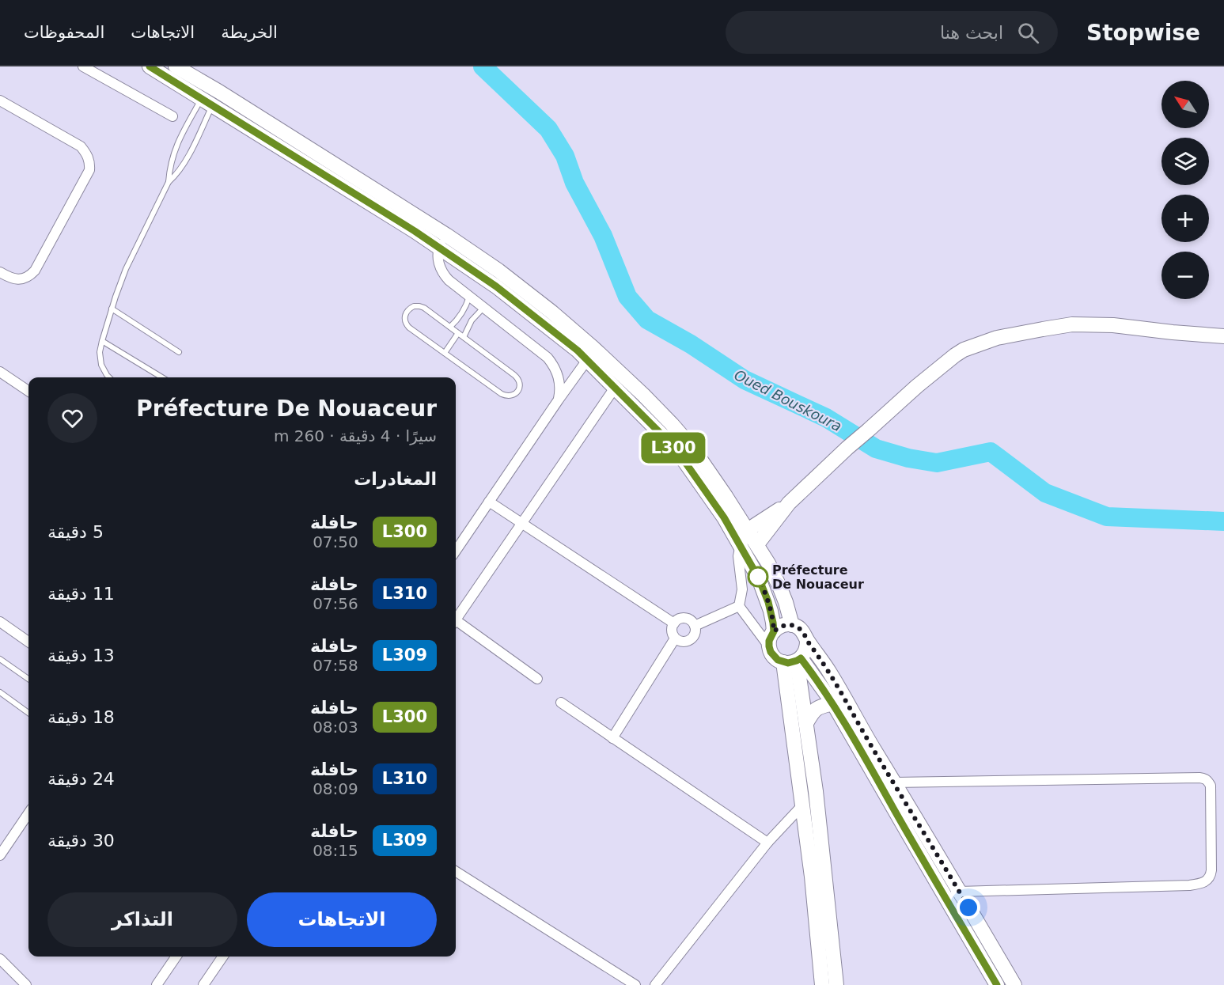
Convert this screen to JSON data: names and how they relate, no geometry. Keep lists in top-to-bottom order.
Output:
{
  "water": ["Oued Bouskoura"],
  "places": ["Préfecture De Nouaceur"],
  "lines": ["bus line L300"],
  "north": "top left",
  "page": {
    "header": "Stopwise",
    "search": "ابحث هنا",
    "nav": ["الخريطة", "الاتجاهات", "المحفوظات"],
    "on_map": "L300",
    "map_buttons": ["+", "−"],
    "heading": [
      ["Préfecture De Nouaceur", "سيرًا · 4 دقيقة · 260 m"],
      "المغادرات"
    ],
    "list": [
      {
        "mark": "L300",
        "name": "حافلة",
        "note": "07:50",
        "value": "5 دقيقة"
      },
      {
        "mark": "L310",
        "name": "حافلة",
        "note": "07:56",
        "value": "11 دقيقة"
      },
      {
        "mark": "L309",
        "name": "حافلة",
        "note": "07:58",
        "value": "13 دقيقة"
      },
      {
        "mark": "L300",
        "name": "حافلة",
        "note": "08:03",
        "value": "18 دقيقة"
      },
      {
        "mark": "L310",
        "name": "حافلة",
        "note": "08:09",
        "value": "24 دقيقة"
      },
      {
        "mark": "L309",
        "name": "حافلة",
        "note": "08:15",
        "value": "30 دقيقة"
      }
    ],
    "buttons": ["الاتجاهات", "التذاكر"]
  }
}
